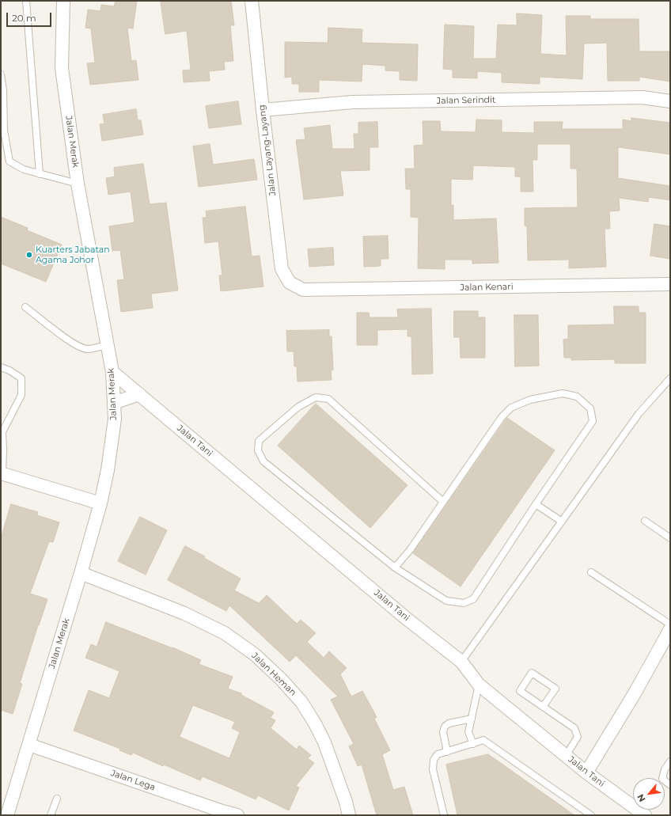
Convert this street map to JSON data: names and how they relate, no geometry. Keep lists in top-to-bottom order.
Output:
{
  "streets": {
    "street": [
      "Jalan Serindit",
      "Jalan Merak",
      "Jalan Layang-Layang",
      "Jalan Kenari",
      "Jalan Tani",
      "Jalan Heman",
      "Jalan Lega"
    ]
  },
  "crossings": [
    ["Jalan Serindit", "Jalan Layang-Layang"],
    ["Jalan Merak", "Jalan Tani"],
    ["Jalan Merak", "Jalan Heman"],
    ["Jalan Merak", "Jalan Lega"],
    ["Jalan Layang-Layang", "Jalan Kenari"]
  ],
  "places": ["Kuarters Jabatan Agama Johor"],
  "scale_bar": "20 m",
  "north": "bottom left"
}
